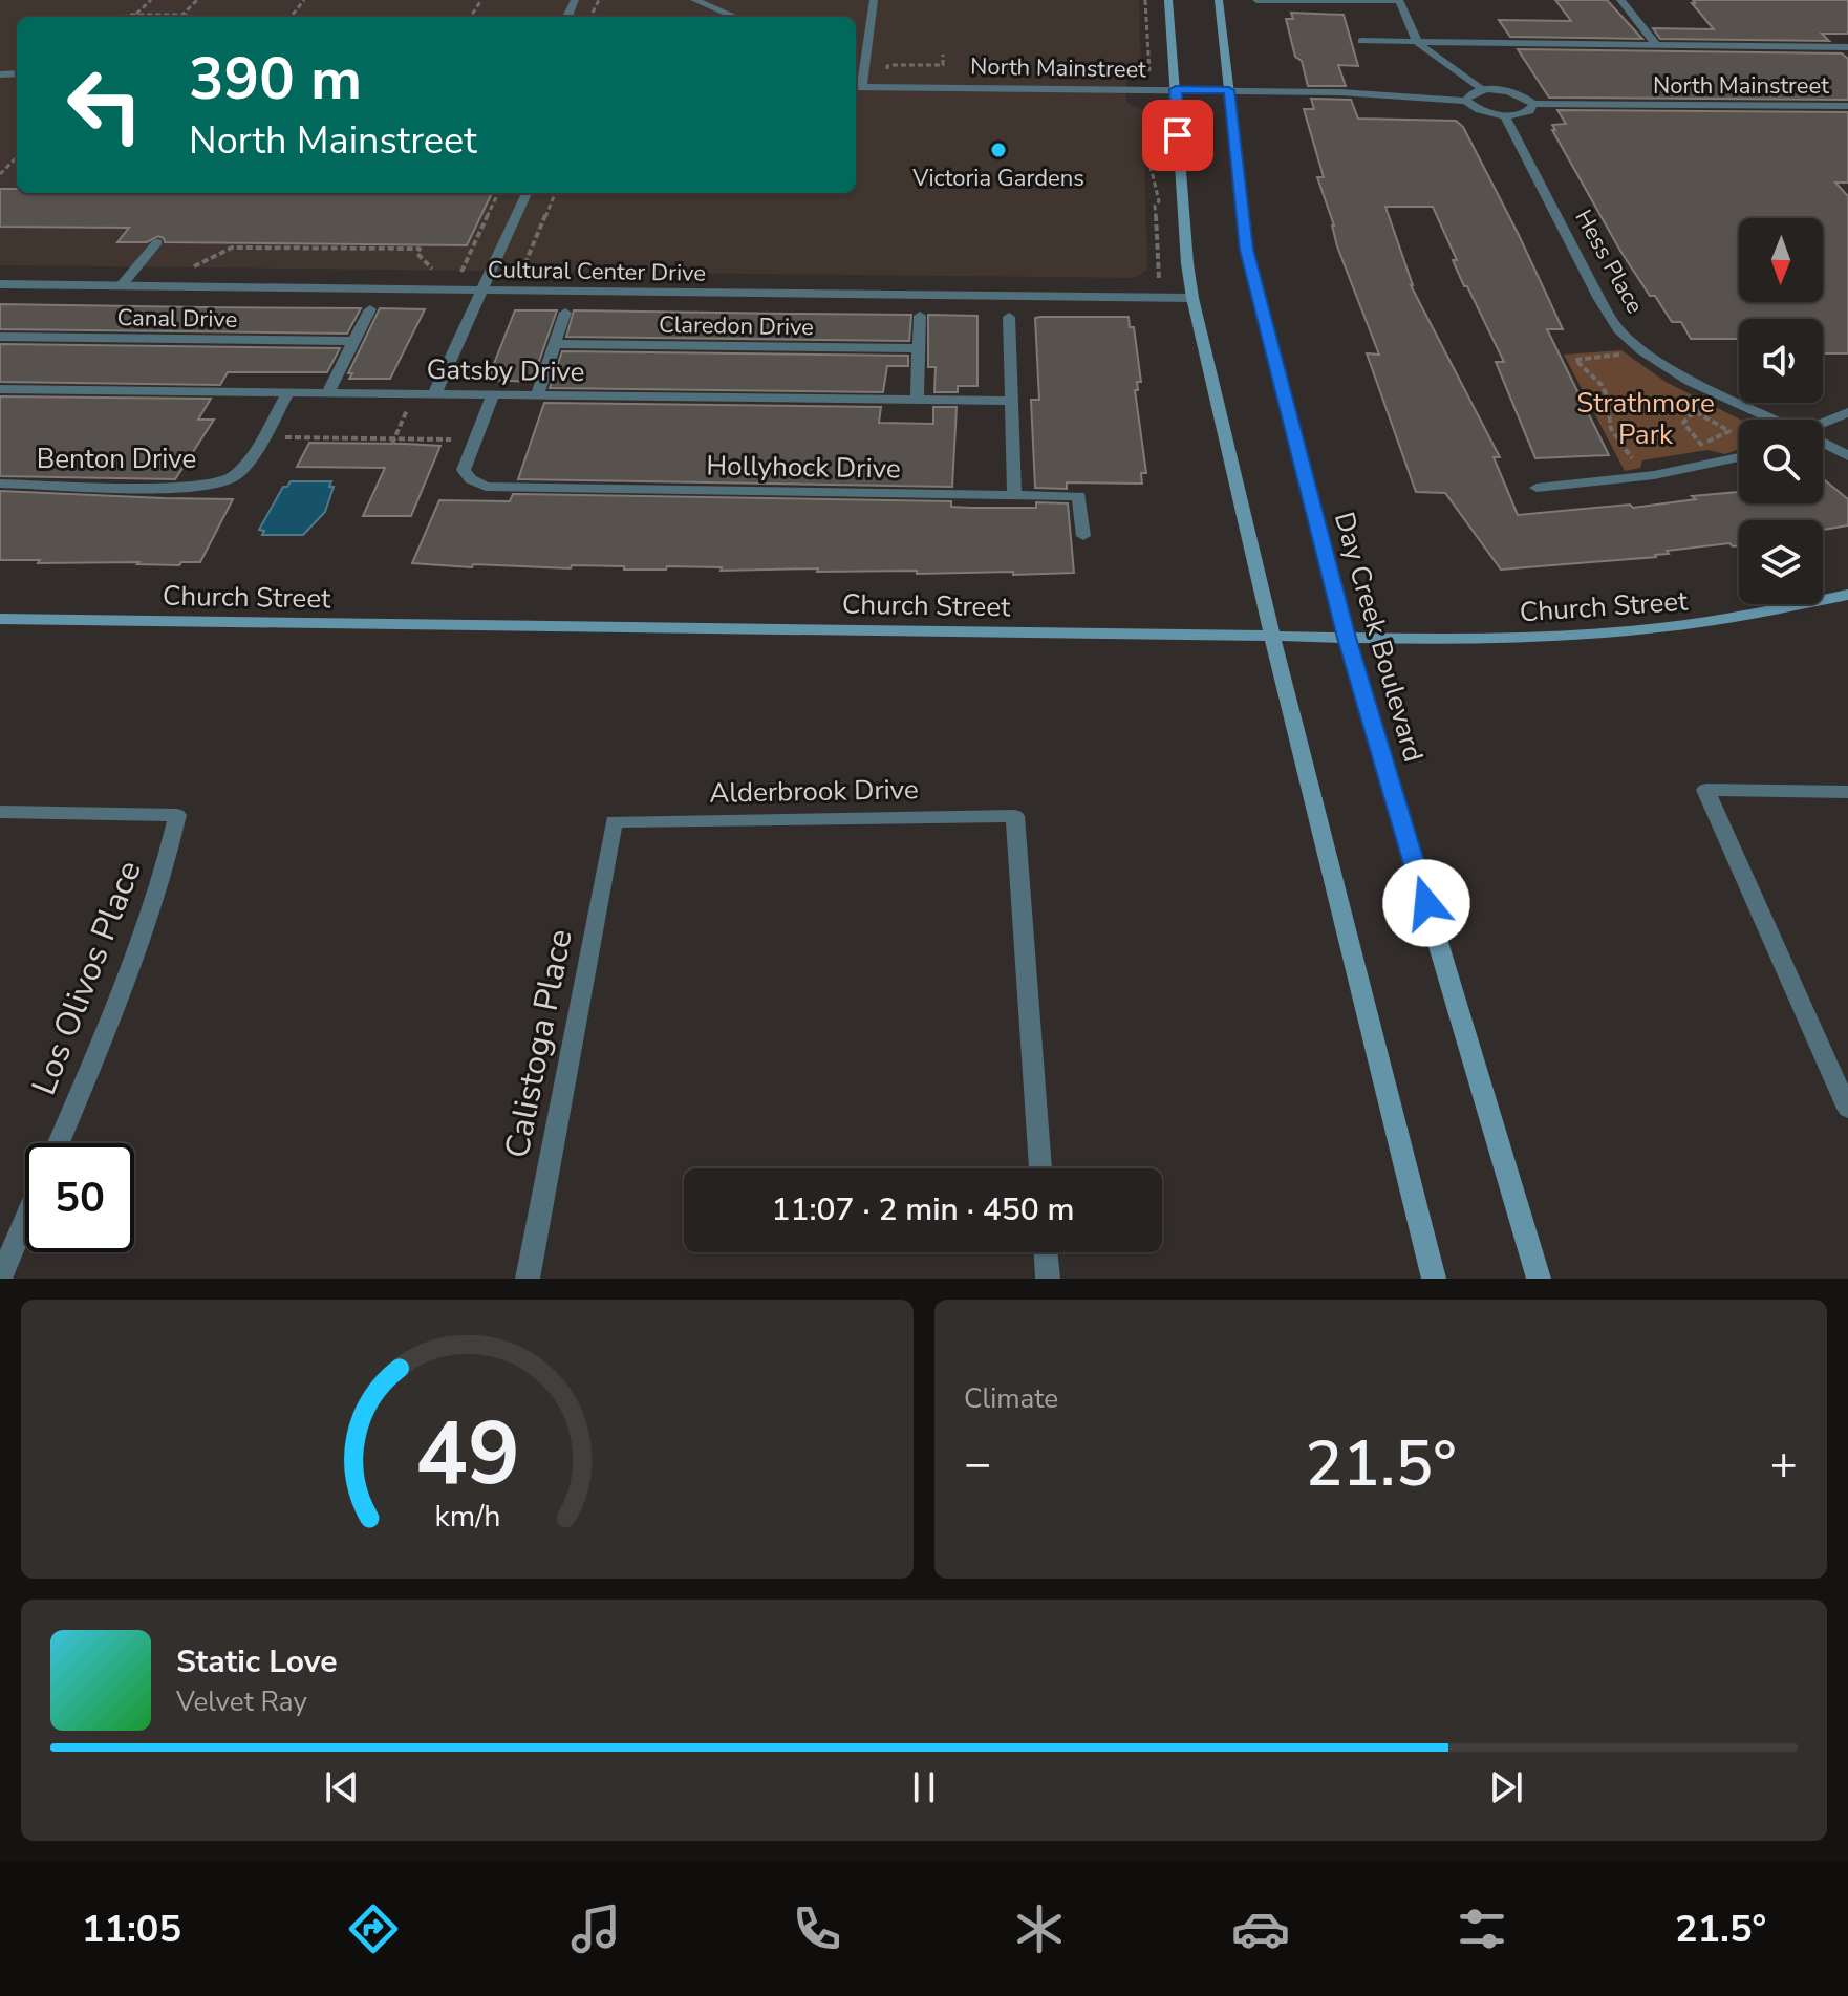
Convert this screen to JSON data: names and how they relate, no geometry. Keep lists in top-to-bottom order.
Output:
{
  "streets": {
    "main road": ["Church Street", "Day Creek Boulevard"],
    "street": [
      "North Mainstreet",
      "Hess Place",
      "Cultural Center Drive",
      "Canal Drive",
      "Claredon Drive",
      "Gatsby Drive",
      "Benton Drive",
      "Hollyhock Drive",
      "Alderbrook Drive",
      "Los Olivos Place",
      "Calistoga Place"
    ]
  },
  "crossings": [
    ["North Mainstreet", "Hess Place"],
    ["North Mainstreet", "Day Creek Boulevard"],
    ["Church Street", "Day Creek Boulevard"],
    ["Alderbrook Drive", "Calistoga Place"]
  ],
  "parks": ["Strathmore Park"],
  "places": ["Victoria Gardens"],
  "north": "bottom",
  "page": {
    "turn": ["390 m", "North Mainstreet"],
    "limit": "50",
    "trip": "11:07 · 2 min · 450 m",
    "tile": "Climate",
    "heat": ["−", "21.5°", "+"],
    "song": ["Static Love", "Velvet Ray"],
    "tabs": ["11:05", "21.5°"],
    "gauge": ["49", "km/h"]
  }
}
